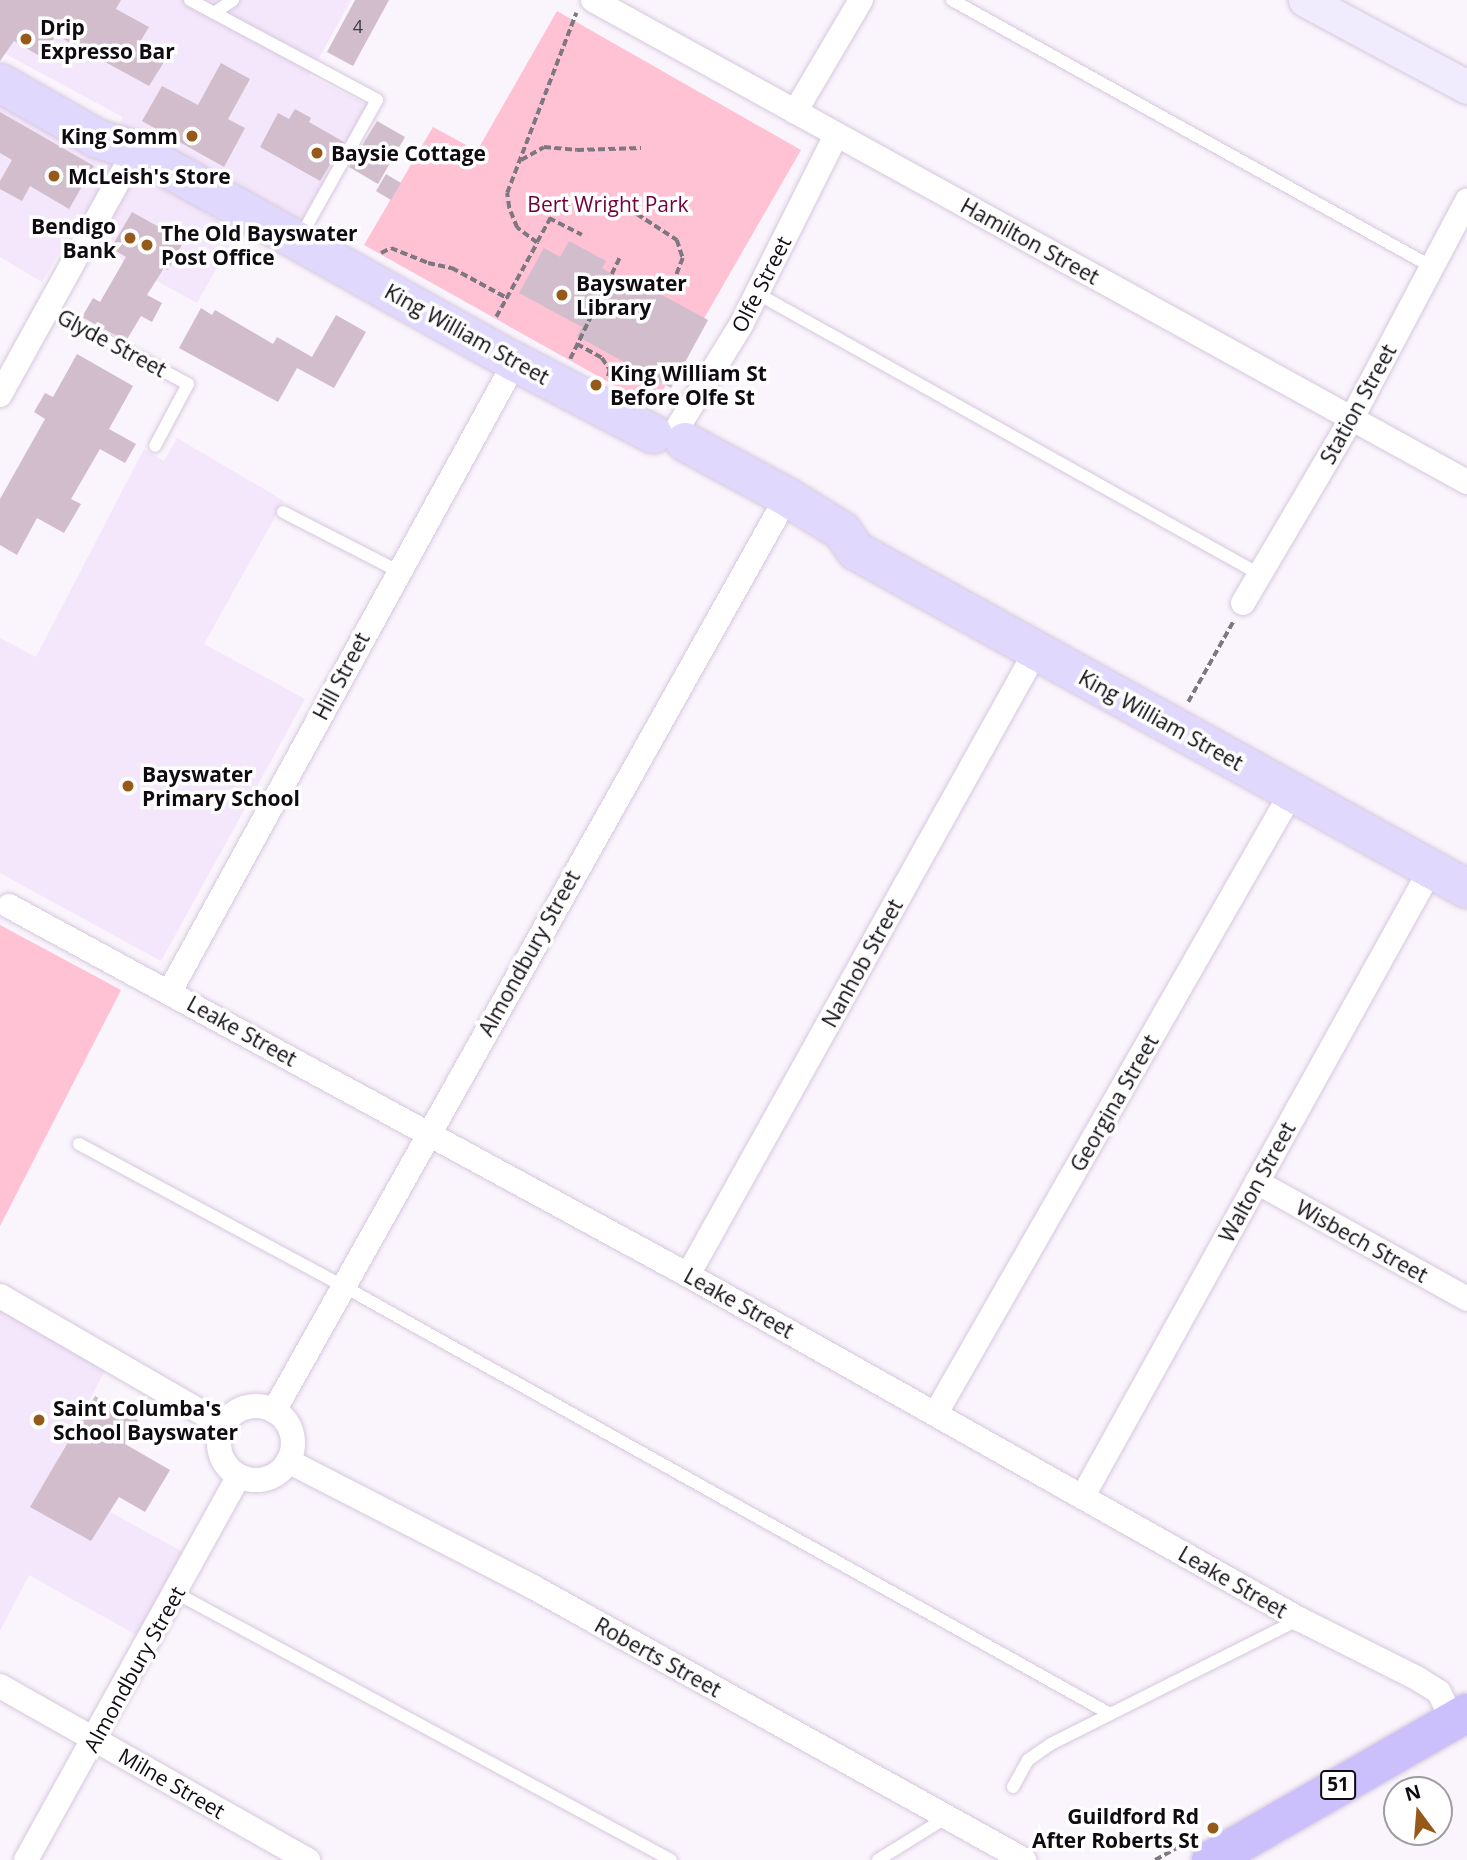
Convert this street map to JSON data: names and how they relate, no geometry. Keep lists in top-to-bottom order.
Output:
{
  "streets": {
    "highway": ["51"],
    "main road": ["King William Street"],
    "street": [
      "Hamilton Street",
      "Olfe Street",
      "Station Street",
      "Hill Street",
      "Almondbury Street",
      "Nanhob Street",
      "Leake Street",
      "Georgina Street",
      "Walton Street",
      "Wisbech Street",
      "Roberts Street",
      "Milne Street"
    ],
    "lane": ["Glyde Street"]
  },
  "crossings": [
    ["Hamilton Street", "Olfe Street"],
    ["Hamilton Street", "Station Street"],
    ["Olfe Street", "King William Street"],
    ["King William Street", "Hill Street"],
    ["King William Street", "Almondbury Street"],
    ["King William Street", "Nanhob Street"],
    ["King William Street", "Georgina Street"],
    ["King William Street", "Walton Street"],
    ["Hill Street", "Leake Street"],
    ["Almondbury Street", "Leake Street"],
    ["Almondbury Street", "Roberts Street"],
    ["Almondbury Street", "Milne Street"],
    ["Nanhob Street", "Leake Street"],
    ["Leake Street", "Georgina Street"],
    ["Leake Street", "Walton Street"],
    ["Leake Street", "51"],
    ["Walton Street", "Wisbech Street"]
  ],
  "parks": ["Bert Wright Park"],
  "places": [
    "Drip Expresso Bar",
    "King Somm",
    "Baysie Cottage",
    "McLeish's Store",
    "Bendigo Bank",
    "The Old Bayswater Post Office",
    "Bayswater Library",
    "King William St Before Olfe St",
    "Bayswater Primary School",
    "Saint Columba's School Bayswater",
    "Guildford Rd After Roberts St"
  ],
  "house_numbers": ["4"],
  "north": "top"
}
